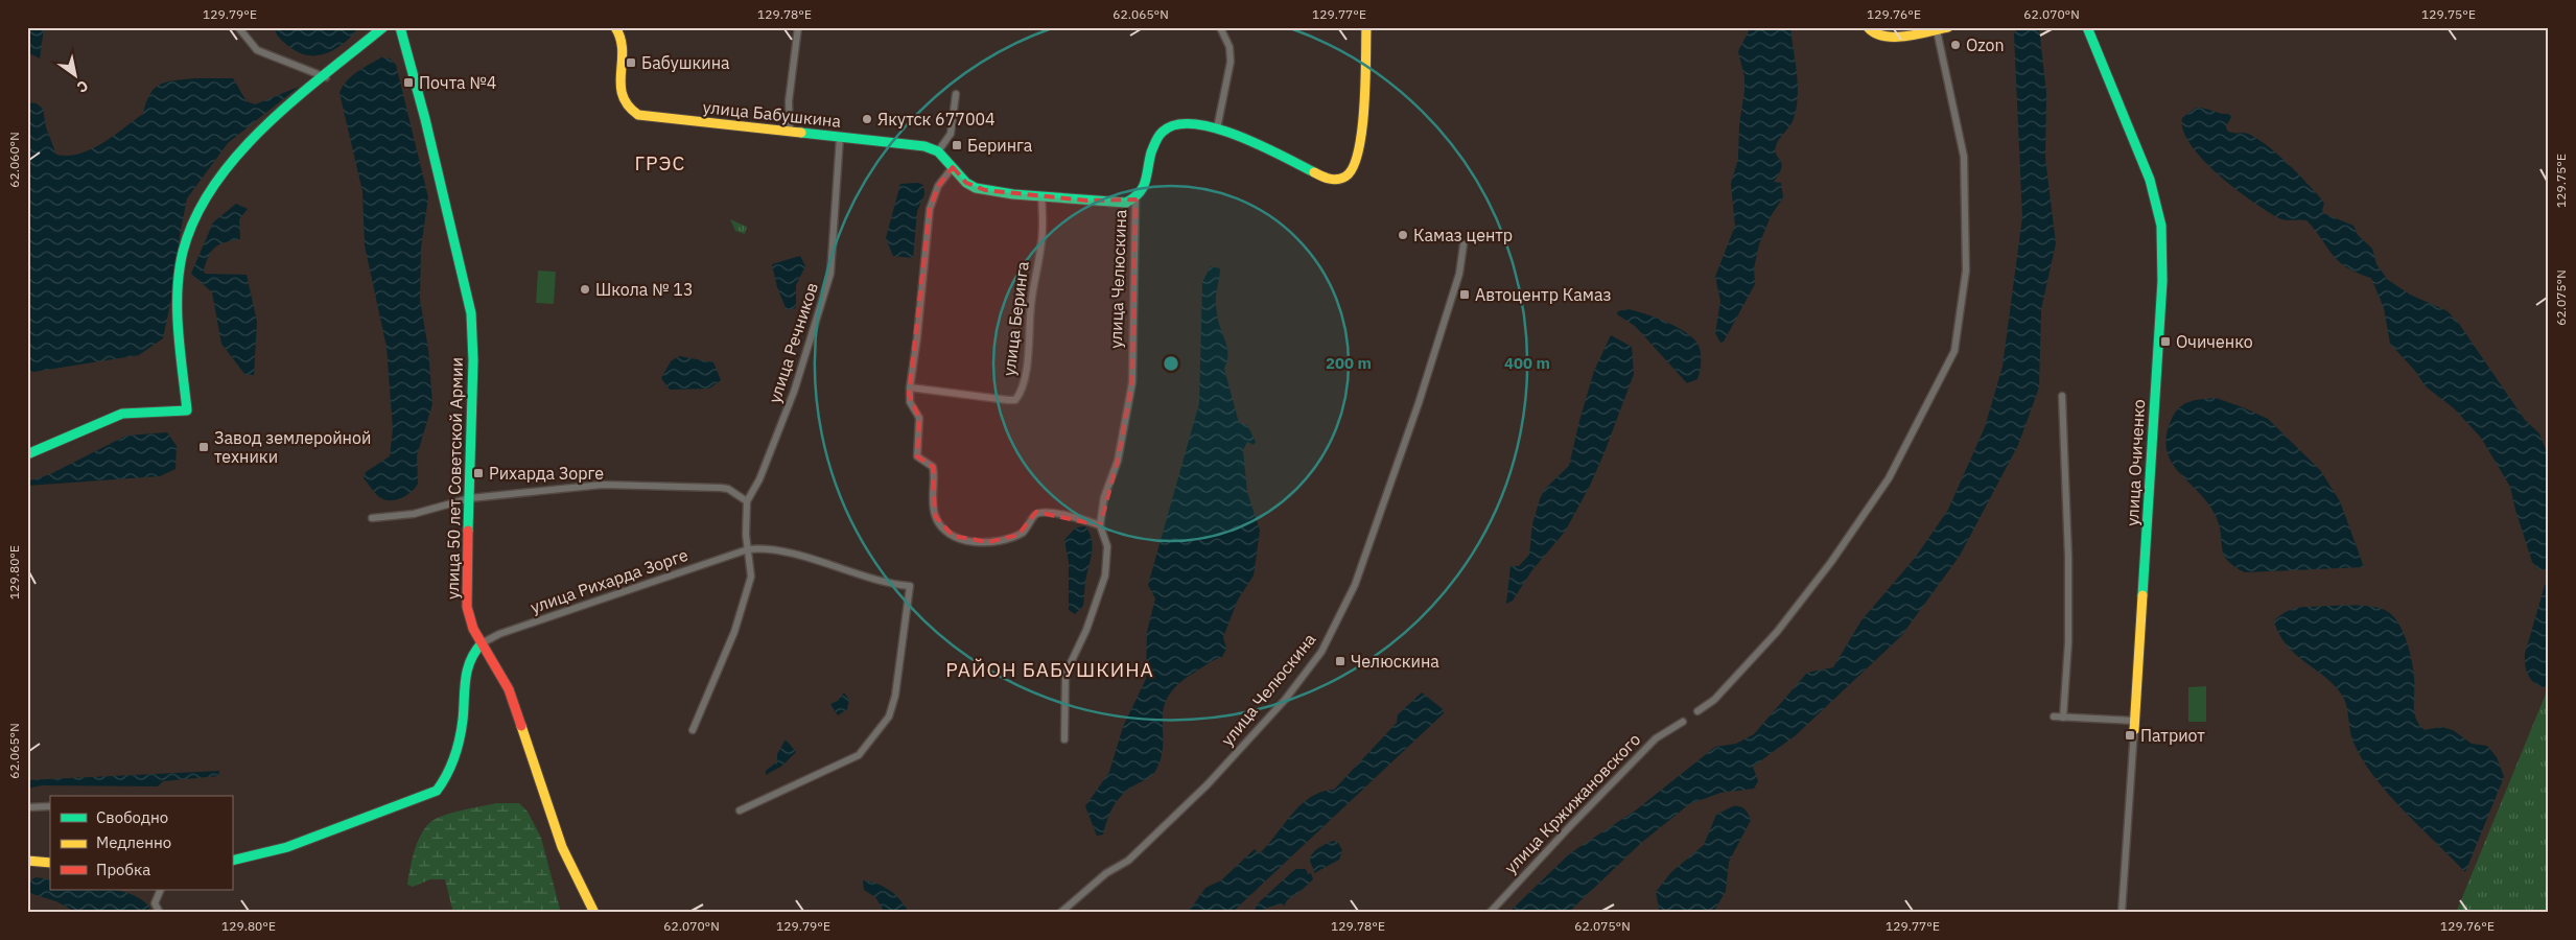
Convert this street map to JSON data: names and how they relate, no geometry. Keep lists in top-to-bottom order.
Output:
{
  "streets": {
    "street": [
      "улица Бабушкина",
      "улица Челюскина",
      "улица Беринга",
      "улица Речников",
      "улица Очиченко",
      "улица 50 лет Советской Армии",
      "улица Рихарда Зорге",
      "улица Кржижановского"
    ]
  },
  "crossings": [
    ["улица Бабушкина", "улица Речников"],
    ["улица Речников", "улица Рихарда Зорге"],
    ["улица 50 лет Советской Армии", "улица Рихарда Зорге"]
  ],
  "districts": ["ГРЭС", "РАЙОН БАБУШКИНА"],
  "places": {
    "other": [
      "Ozon",
      "Якутск 677004",
      "Камаз центр",
      "Школа № 13"
    ],
    "transit": [
      "Бабушкина",
      "Почта №4",
      "Беринга",
      "Автоцентр Камаз",
      "Очиченко",
      "Завод землеройной техники",
      "Рихарда Зорге",
      "Челюскина",
      "Патриот"
    ]
  },
  "legend": ["Свободно", "Медленно", "Пробка"],
  "north": "bottom right",
  "coordinates": [
    "129.79°E",
    "129.78°E",
    "62.065°N",
    "129.77°E",
    "129.76°E",
    "62.070°N",
    "129.75°E",
    "62.060°N",
    "62.075°N",
    "129.80°E"
  ],
  "rings": ["200 m", "400 m"]
}
